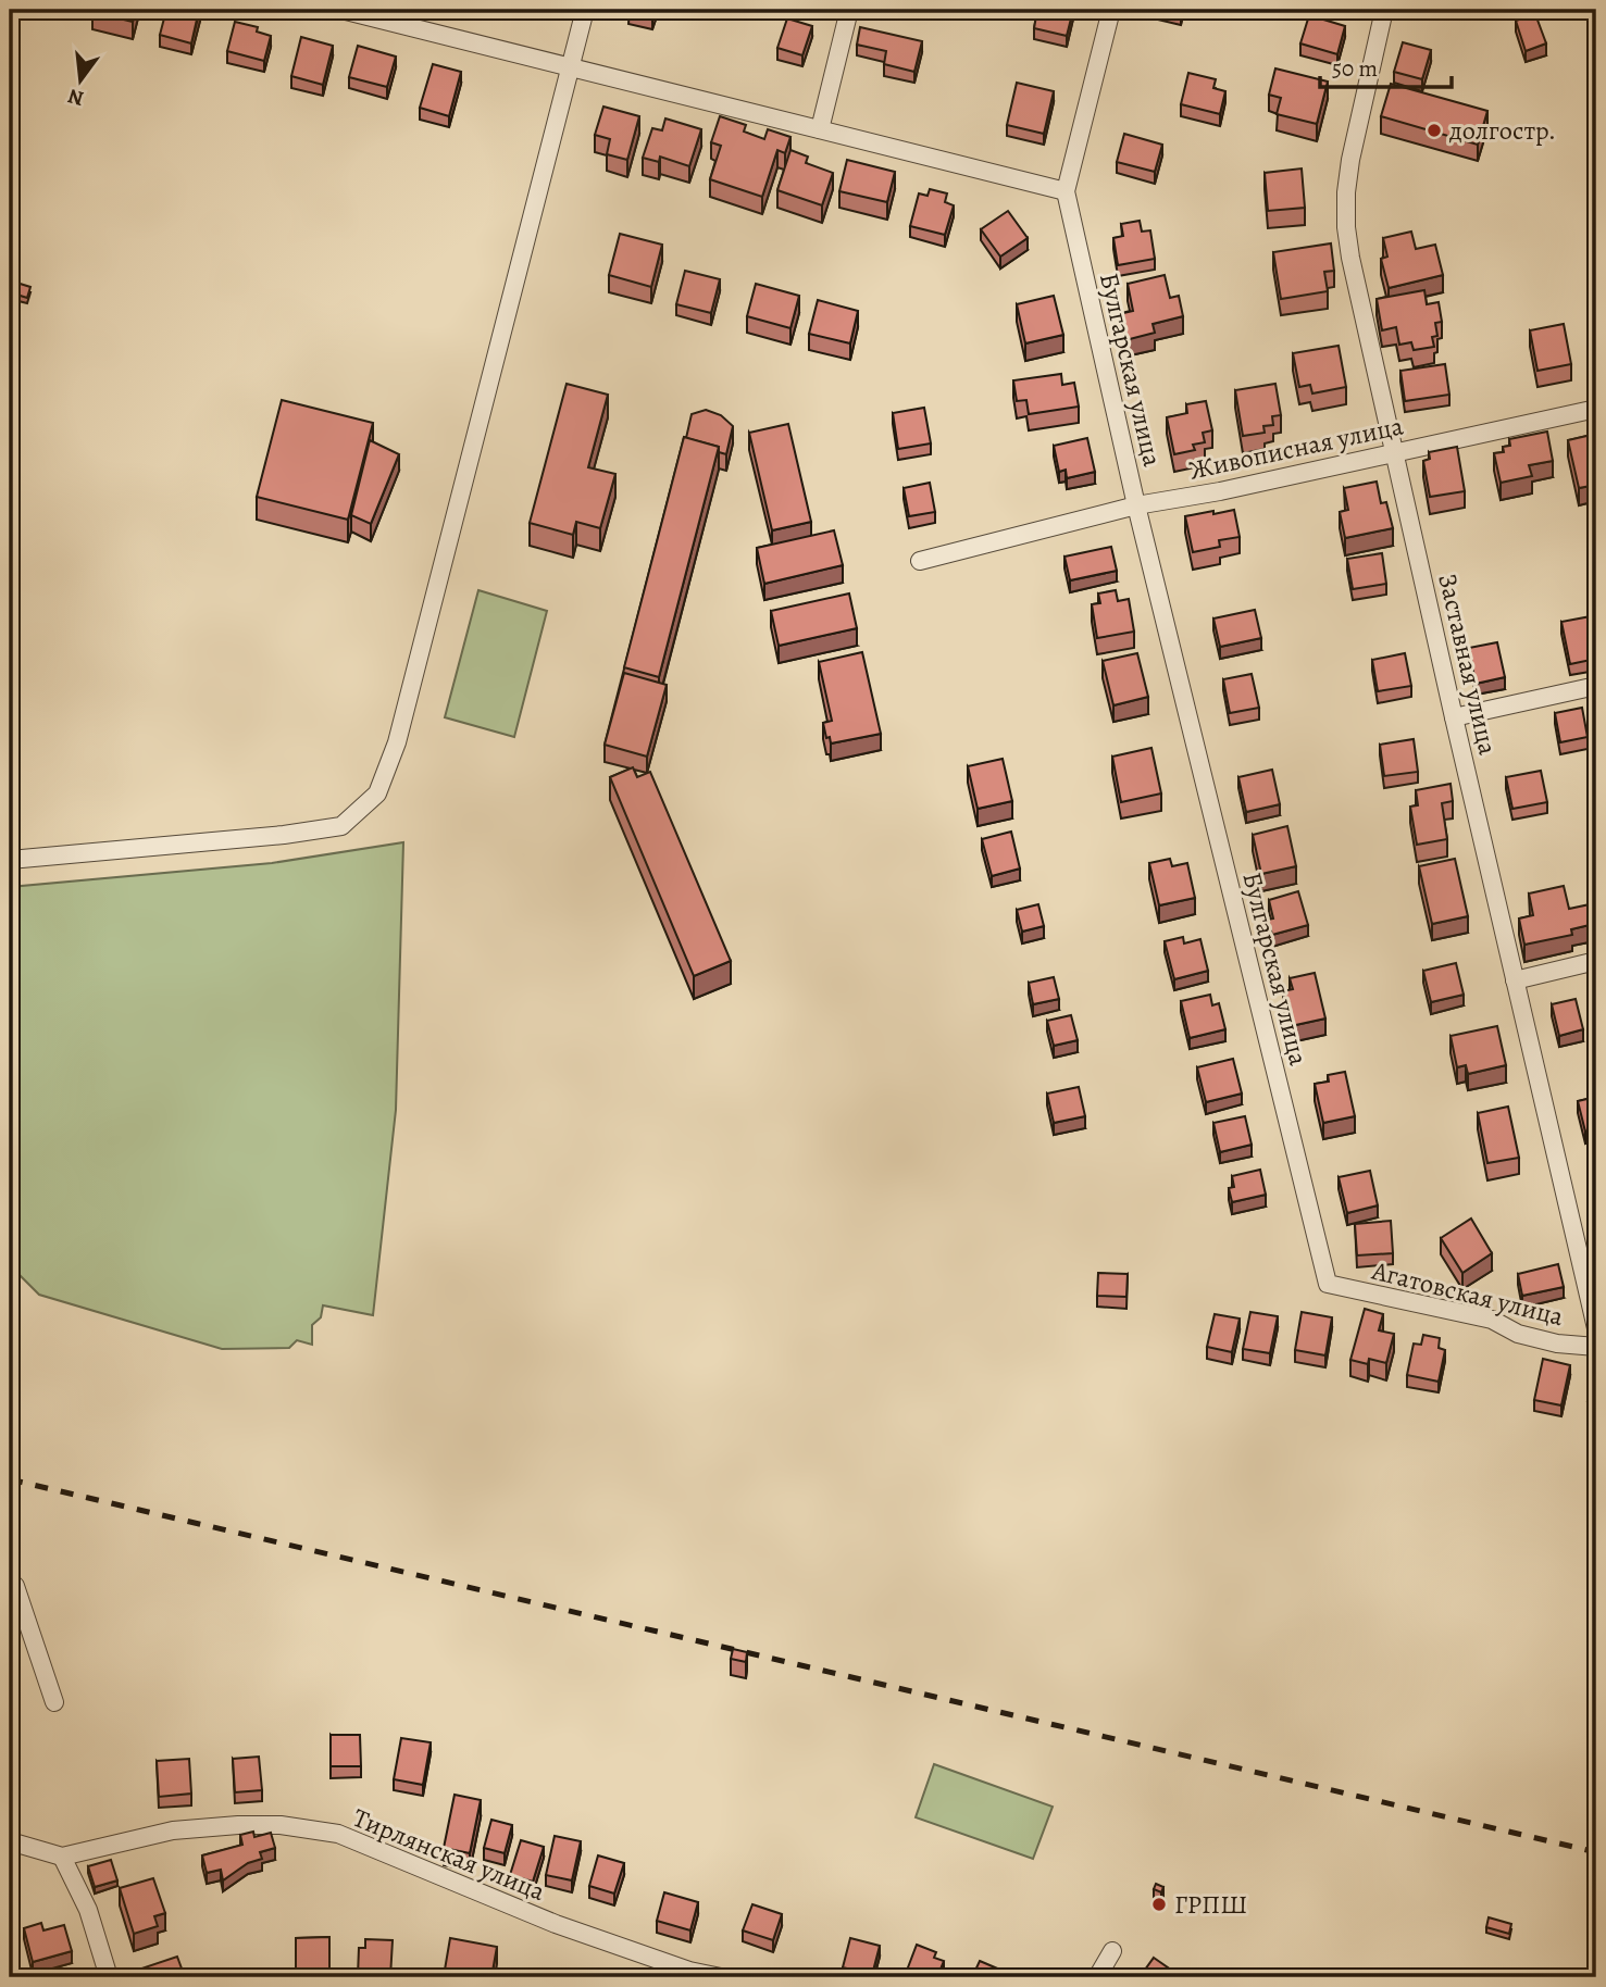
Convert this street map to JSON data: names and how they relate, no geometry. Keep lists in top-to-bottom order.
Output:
{
  "streets": {
    "street": [
      "Булгарская улица",
      "Живописная улица",
      "Заставная улица",
      "Агатовская улица",
      "Тирлянская улица"
    ]
  },
  "crossings": [
    ["Булгарская улица", "Живописная улица"],
    ["Булгарская улица", "Агатовская улица"],
    ["Живописная улица", "Заставная улица"]
  ],
  "places": ["долгостр.", "ГРПШ"],
  "scale_bar": "50 m",
  "north": "bottom"
}
